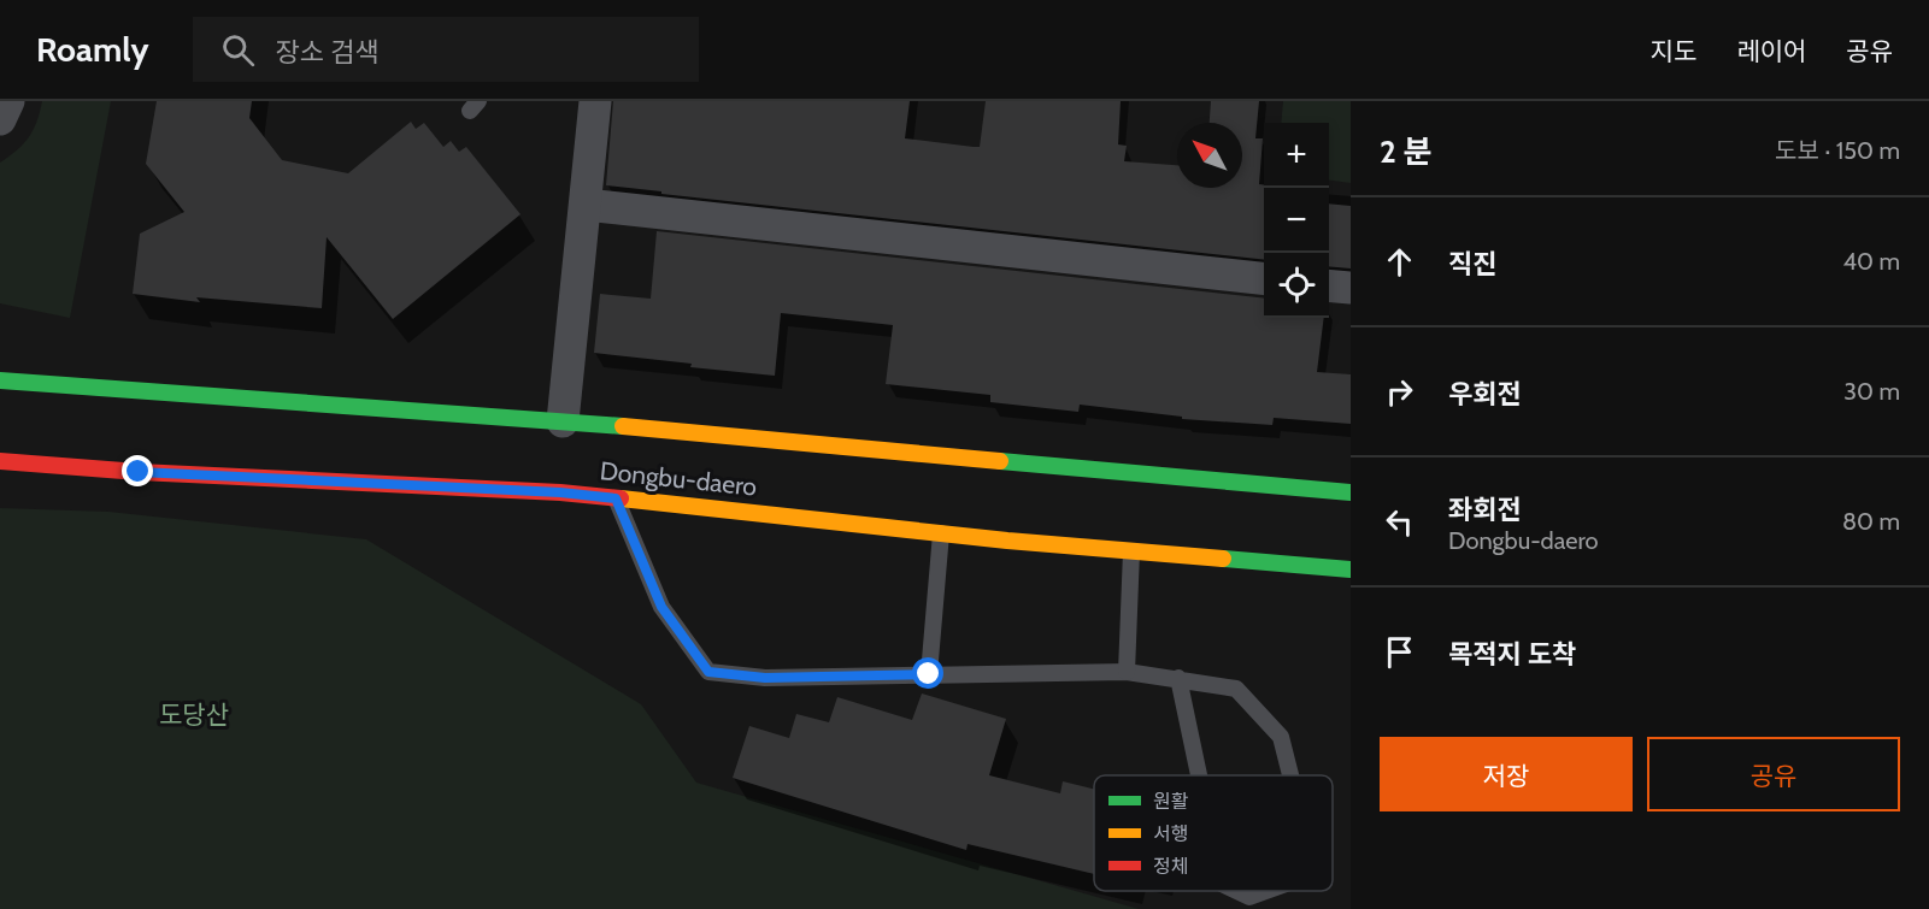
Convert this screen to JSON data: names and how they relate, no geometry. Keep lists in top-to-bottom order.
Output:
{
  "streets": {
    "main road": ["Dongbu-daero"]
  },
  "parks": ["도당산"],
  "legend": ["원활", "서행", "정체"],
  "north": "top left",
  "page": {
    "header": "Roamly",
    "search": "장소 검색",
    "nav": ["지도", "레이어", "공유"],
    "heading": ["2 분", "도보 · 150 m"],
    "map_buttons": ["+", "−"],
    "list": [
      ["직진", "40 m"],
      ["우회전", "30 m"],
      ["좌회전", "Dongbu-daero", "80 m"],
      "목적지 도착"
    ],
    "buttons": ["저장", "공유"]
  }
}
